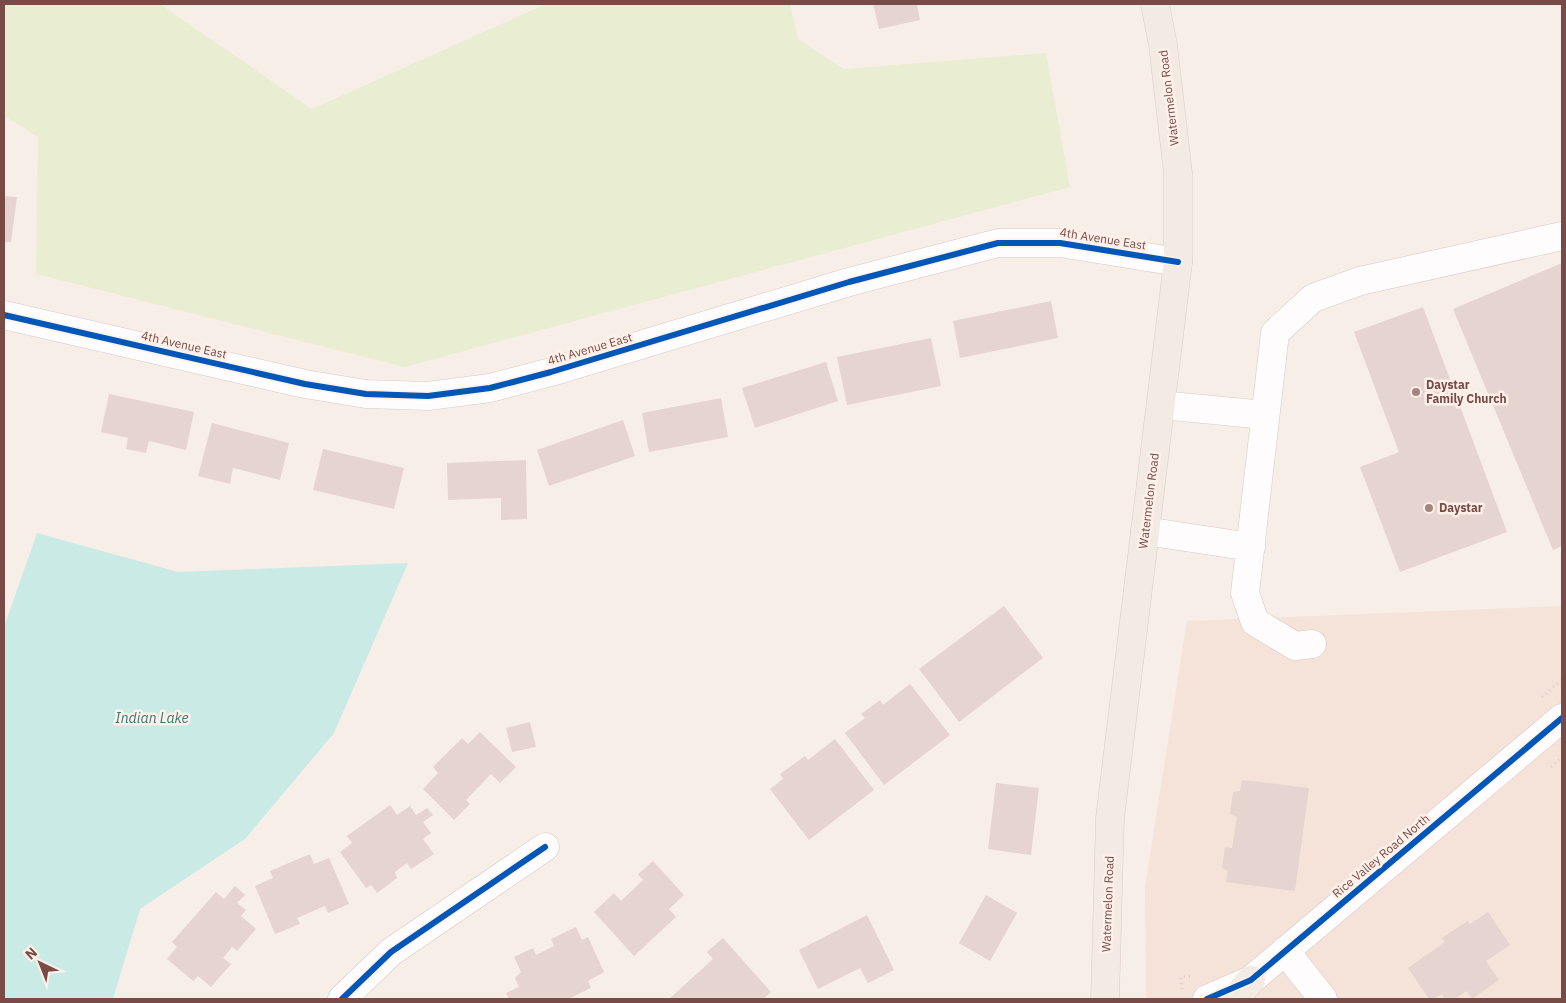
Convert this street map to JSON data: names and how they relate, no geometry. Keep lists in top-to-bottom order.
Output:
{
  "streets": {
    "main road": ["Watermelon Road"],
    "street": ["4th Avenue East", "Rice Valley Road North"]
  },
  "crossings": [
    ["Watermelon Road", "4th Avenue East"]
  ],
  "water": ["Indian Lake"],
  "places": ["Daystar Family Church", "Daystar"],
  "north": "top left"
}
